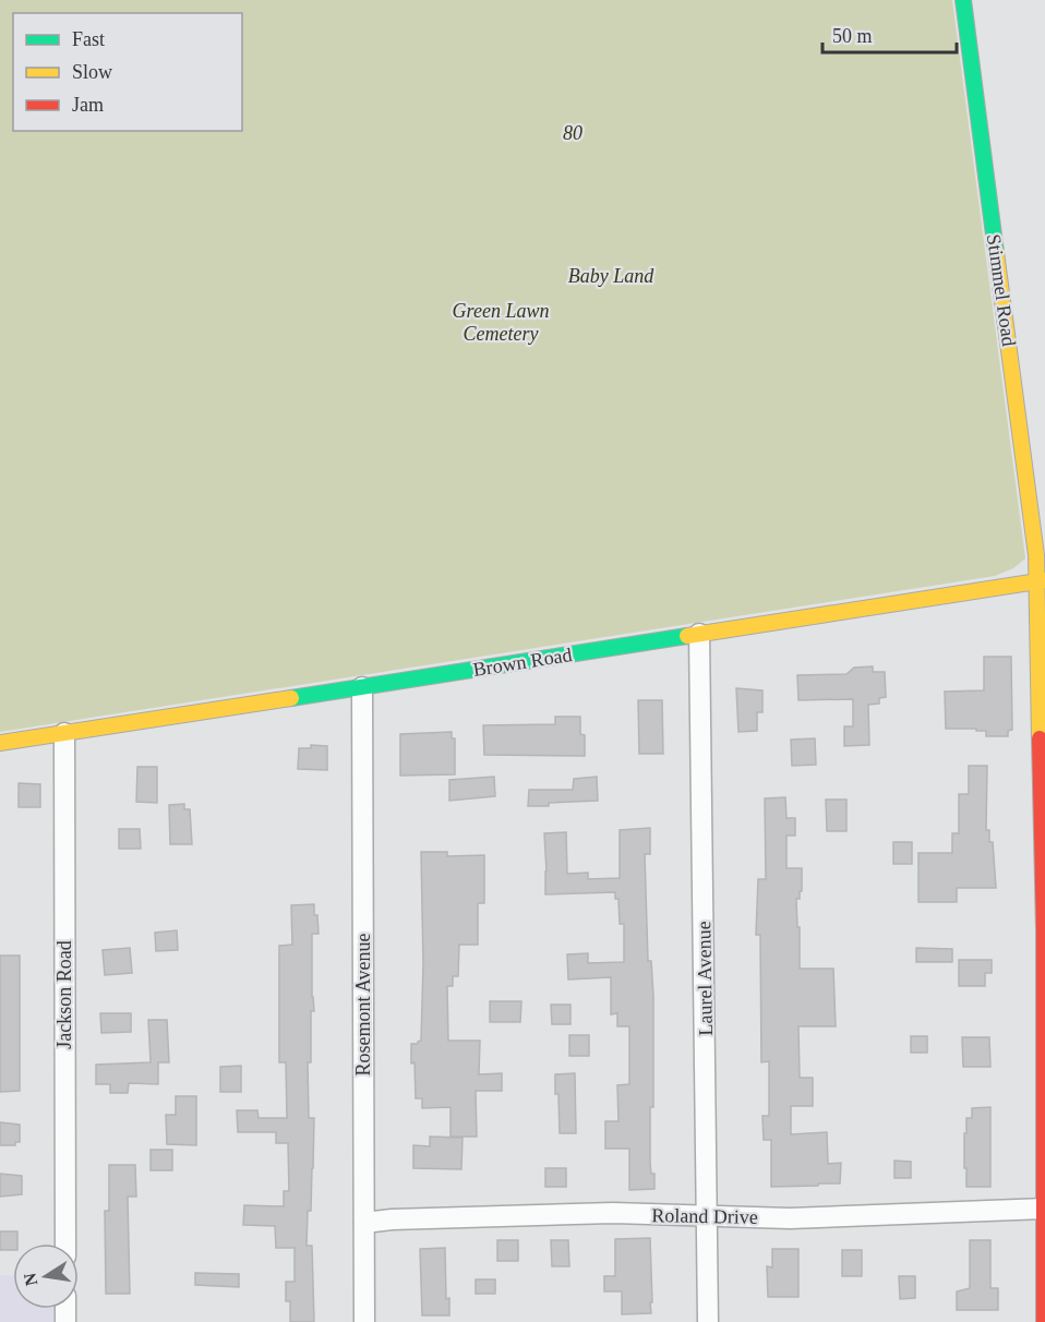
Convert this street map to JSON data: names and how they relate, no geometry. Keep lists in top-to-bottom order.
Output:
{
  "streets": {
    "street": [
      "Stimmel Road",
      "Brown Road",
      "Laurel Avenue",
      "Jackson Road",
      "Rosemont Avenue",
      "Roland Drive"
    ]
  },
  "crossings": [
    ["Stimmel Road", "Brown Road"],
    ["Stimmel Road", "Roland Drive"],
    ["Brown Road", "Laurel Avenue"],
    ["Brown Road", "Jackson Road"],
    ["Brown Road", "Rosemont Avenue"],
    ["Laurel Avenue", "Roland Drive"],
    ["Rosemont Avenue", "Roland Drive"]
  ],
  "parks": ["80", "Baby Land", "Green Lawn Cemetery"],
  "legend": ["Fast", "Slow", "Jam"],
  "scale_bar": "50 m",
  "north": "left"
}
